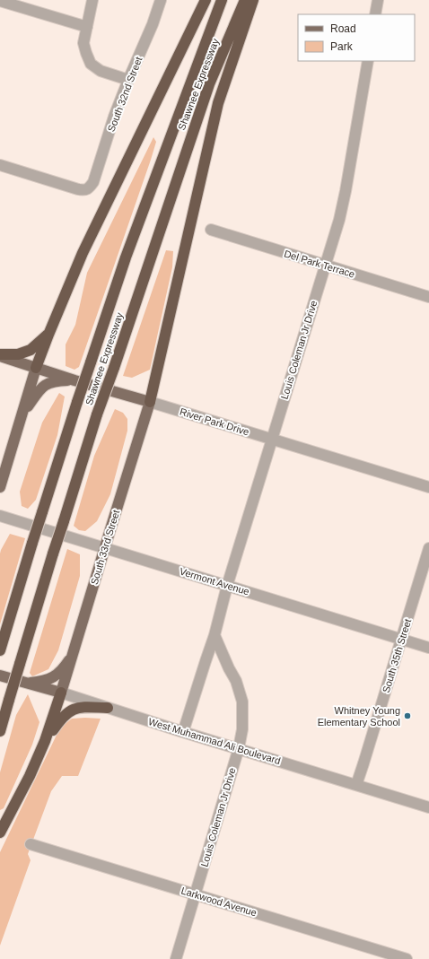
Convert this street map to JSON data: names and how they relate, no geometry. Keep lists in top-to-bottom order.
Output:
{
  "streets": {
    "highway": ["Shawnee Expressway"],
    "main road": ["River Park Drive", "South 33rd Street", "West Muhammad Ali Boulevard"],
    "street": [
      "South 32nd Street",
      "Del Park Terrace",
      "Louis Coleman Jr Drive",
      "Vermont Avenue",
      "South 35th Street",
      "Larkwood Avenue"
    ]
  },
  "crossings": [
    ["Del Park Terrace", "Louis Coleman Jr Drive"],
    ["Louis Coleman Jr Drive", "River Park Drive"],
    ["Louis Coleman Jr Drive", "Vermont Avenue"],
    ["Louis Coleman Jr Drive", "West Muhammad Ali Boulevard"],
    ["Louis Coleman Jr Drive", "Larkwood Avenue"],
    ["River Park Drive", "South 33rd Street"],
    ["South 33rd Street", "Vermont Avenue"],
    ["South 33rd Street", "West Muhammad Ali Boulevard"],
    ["Vermont Avenue", "South 35th Street"],
    ["South 35th Street", "West Muhammad Ali Boulevard"]
  ],
  "places": ["Whitney Young Elementary School"],
  "legend": ["Road", "Park"]
}
